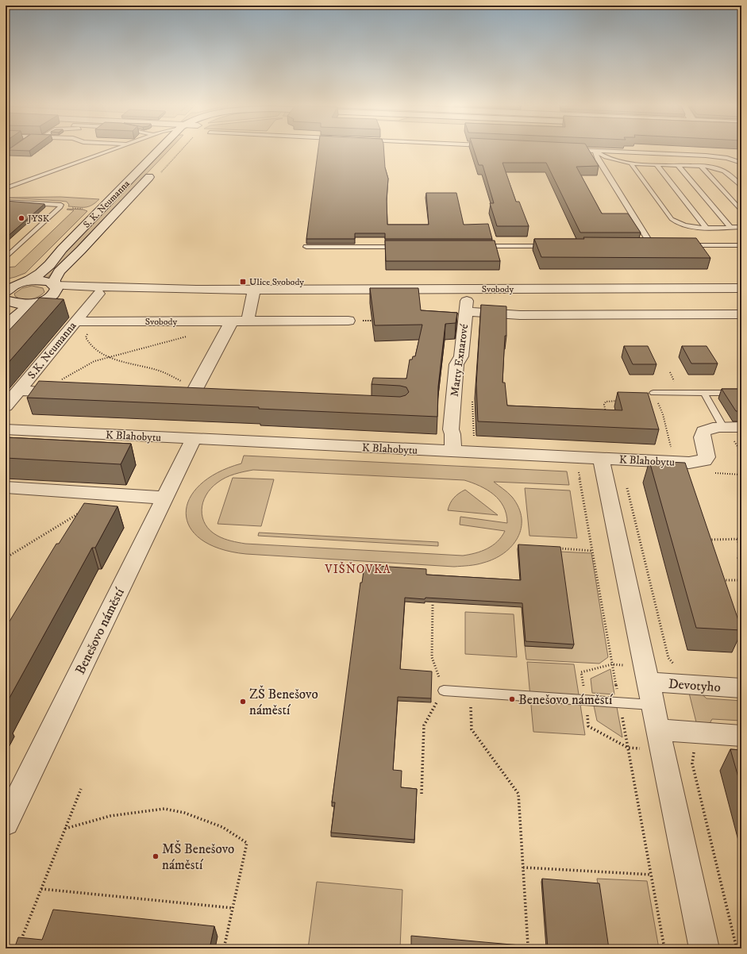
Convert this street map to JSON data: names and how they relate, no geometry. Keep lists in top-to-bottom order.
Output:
{
  "streets": {
    "street": [
      "S. K. Neumanna",
      "Svobody",
      "S.K. Neumanna",
      "Marty Exnarové",
      "K Blahobytu",
      "Benešovo náměstí",
      "Devotyho"
    ]
  },
  "crossings": [
    ["S. K. Neumanna", "Svobody"],
    ["Svobody", "S.K. Neumanna"],
    ["Svobody", "Marty Exnarové"],
    ["Marty Exnarové", "K Blahobytu"],
    ["K Blahobytu", "Benešovo náměstí"]
  ],
  "districts": ["VIŠŇOVKA"],
  "places": {
    "other": [
      "JYSK",
      "Benešovo náměstí",
      "ZŠ Benešovo náměstí",
      "MŠ Benešovo náměstí"
    ],
    "transit": ["Ulice Svobody"]
  }
}
